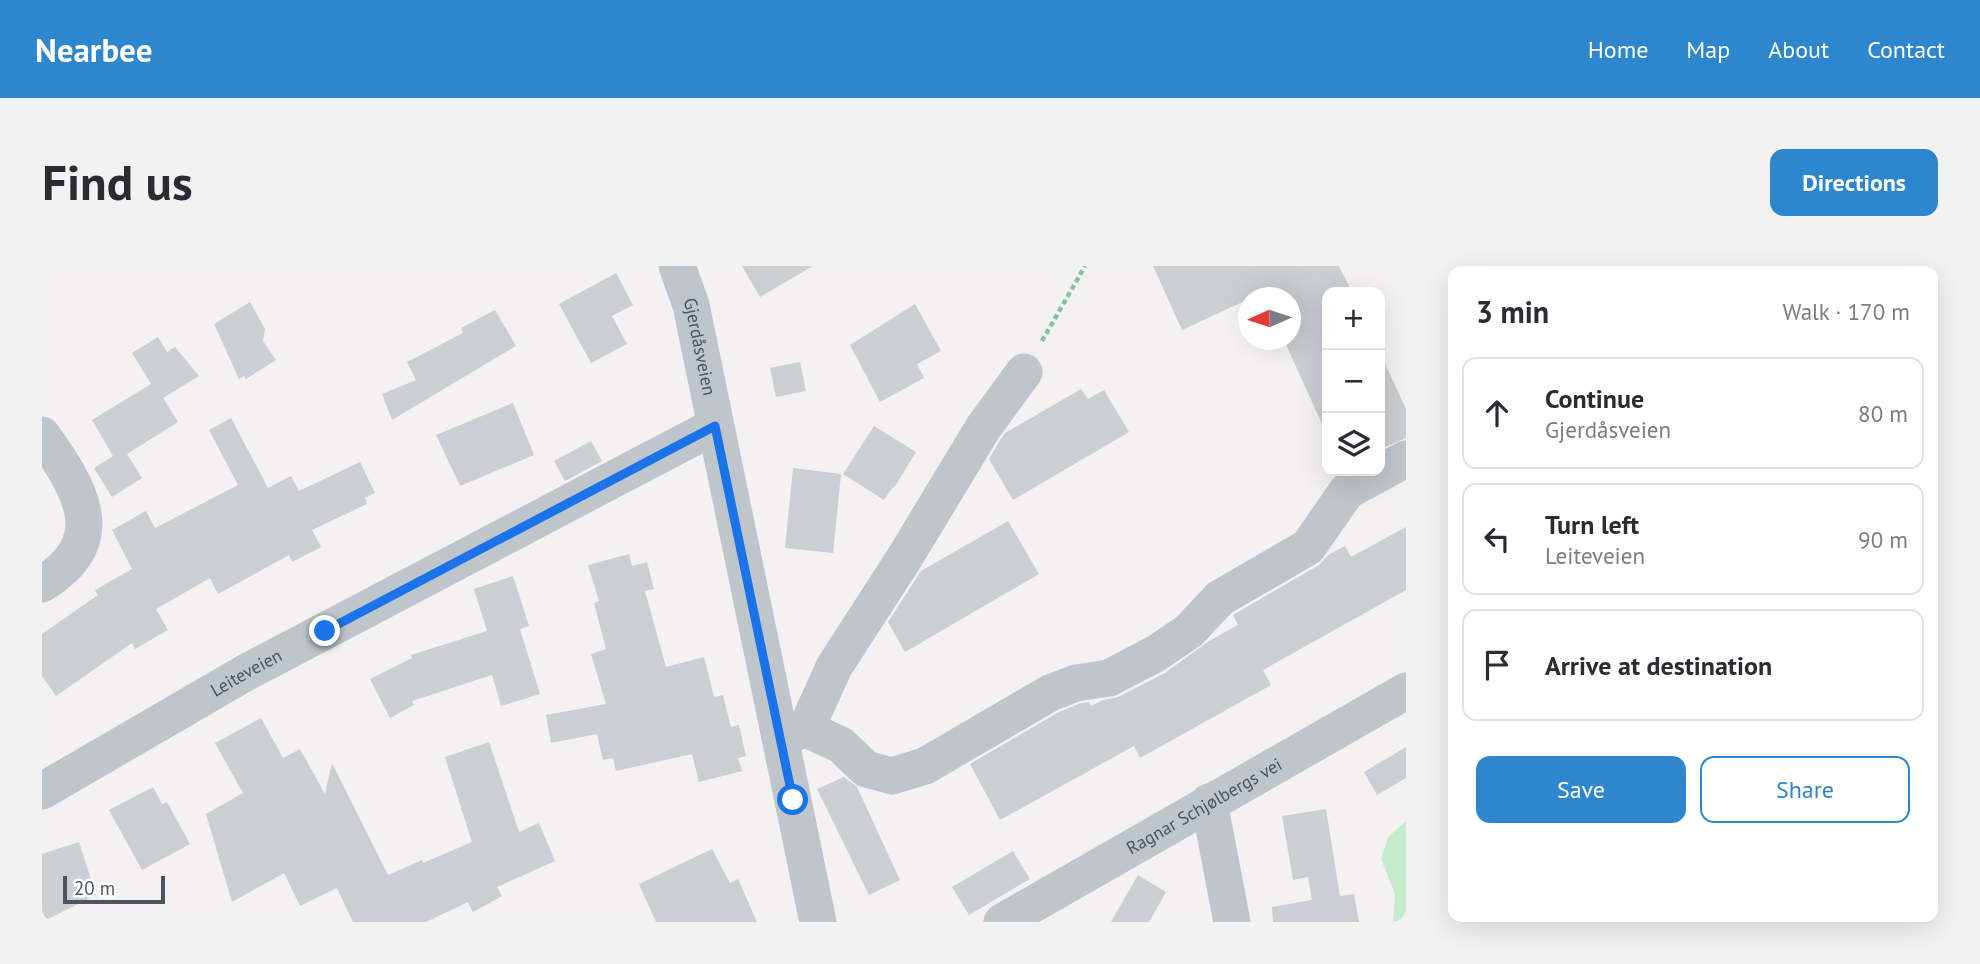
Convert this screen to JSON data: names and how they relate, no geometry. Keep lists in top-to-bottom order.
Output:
{
  "streets": {
    "street": ["Gjerdåsveien", "Leiteveien", "Ragnar Schjølbergs vei"]
  },
  "crossings": [
    ["Gjerdåsveien", "Leiteveien"]
  ],
  "scale_bar": "20 m",
  "north": "left",
  "page": {
    "header": "Nearbee",
    "nav": [
      "Home",
      "Map",
      "About",
      "Contact"
    ],
    "buttons": [
      "Directions",
      ["Save", "Share"]
    ],
    "title": "Find us",
    "heading": ["3 min", "Walk · 170 m"],
    "map_buttons": ["+", "−"],
    "list": [
      ["Continue", "Gjerdåsveien", "80 m"],
      ["Turn left", "Leiteveien", "90 m"],
      "Arrive at destination"
    ],
    "scale": "20 m"
  }
}
